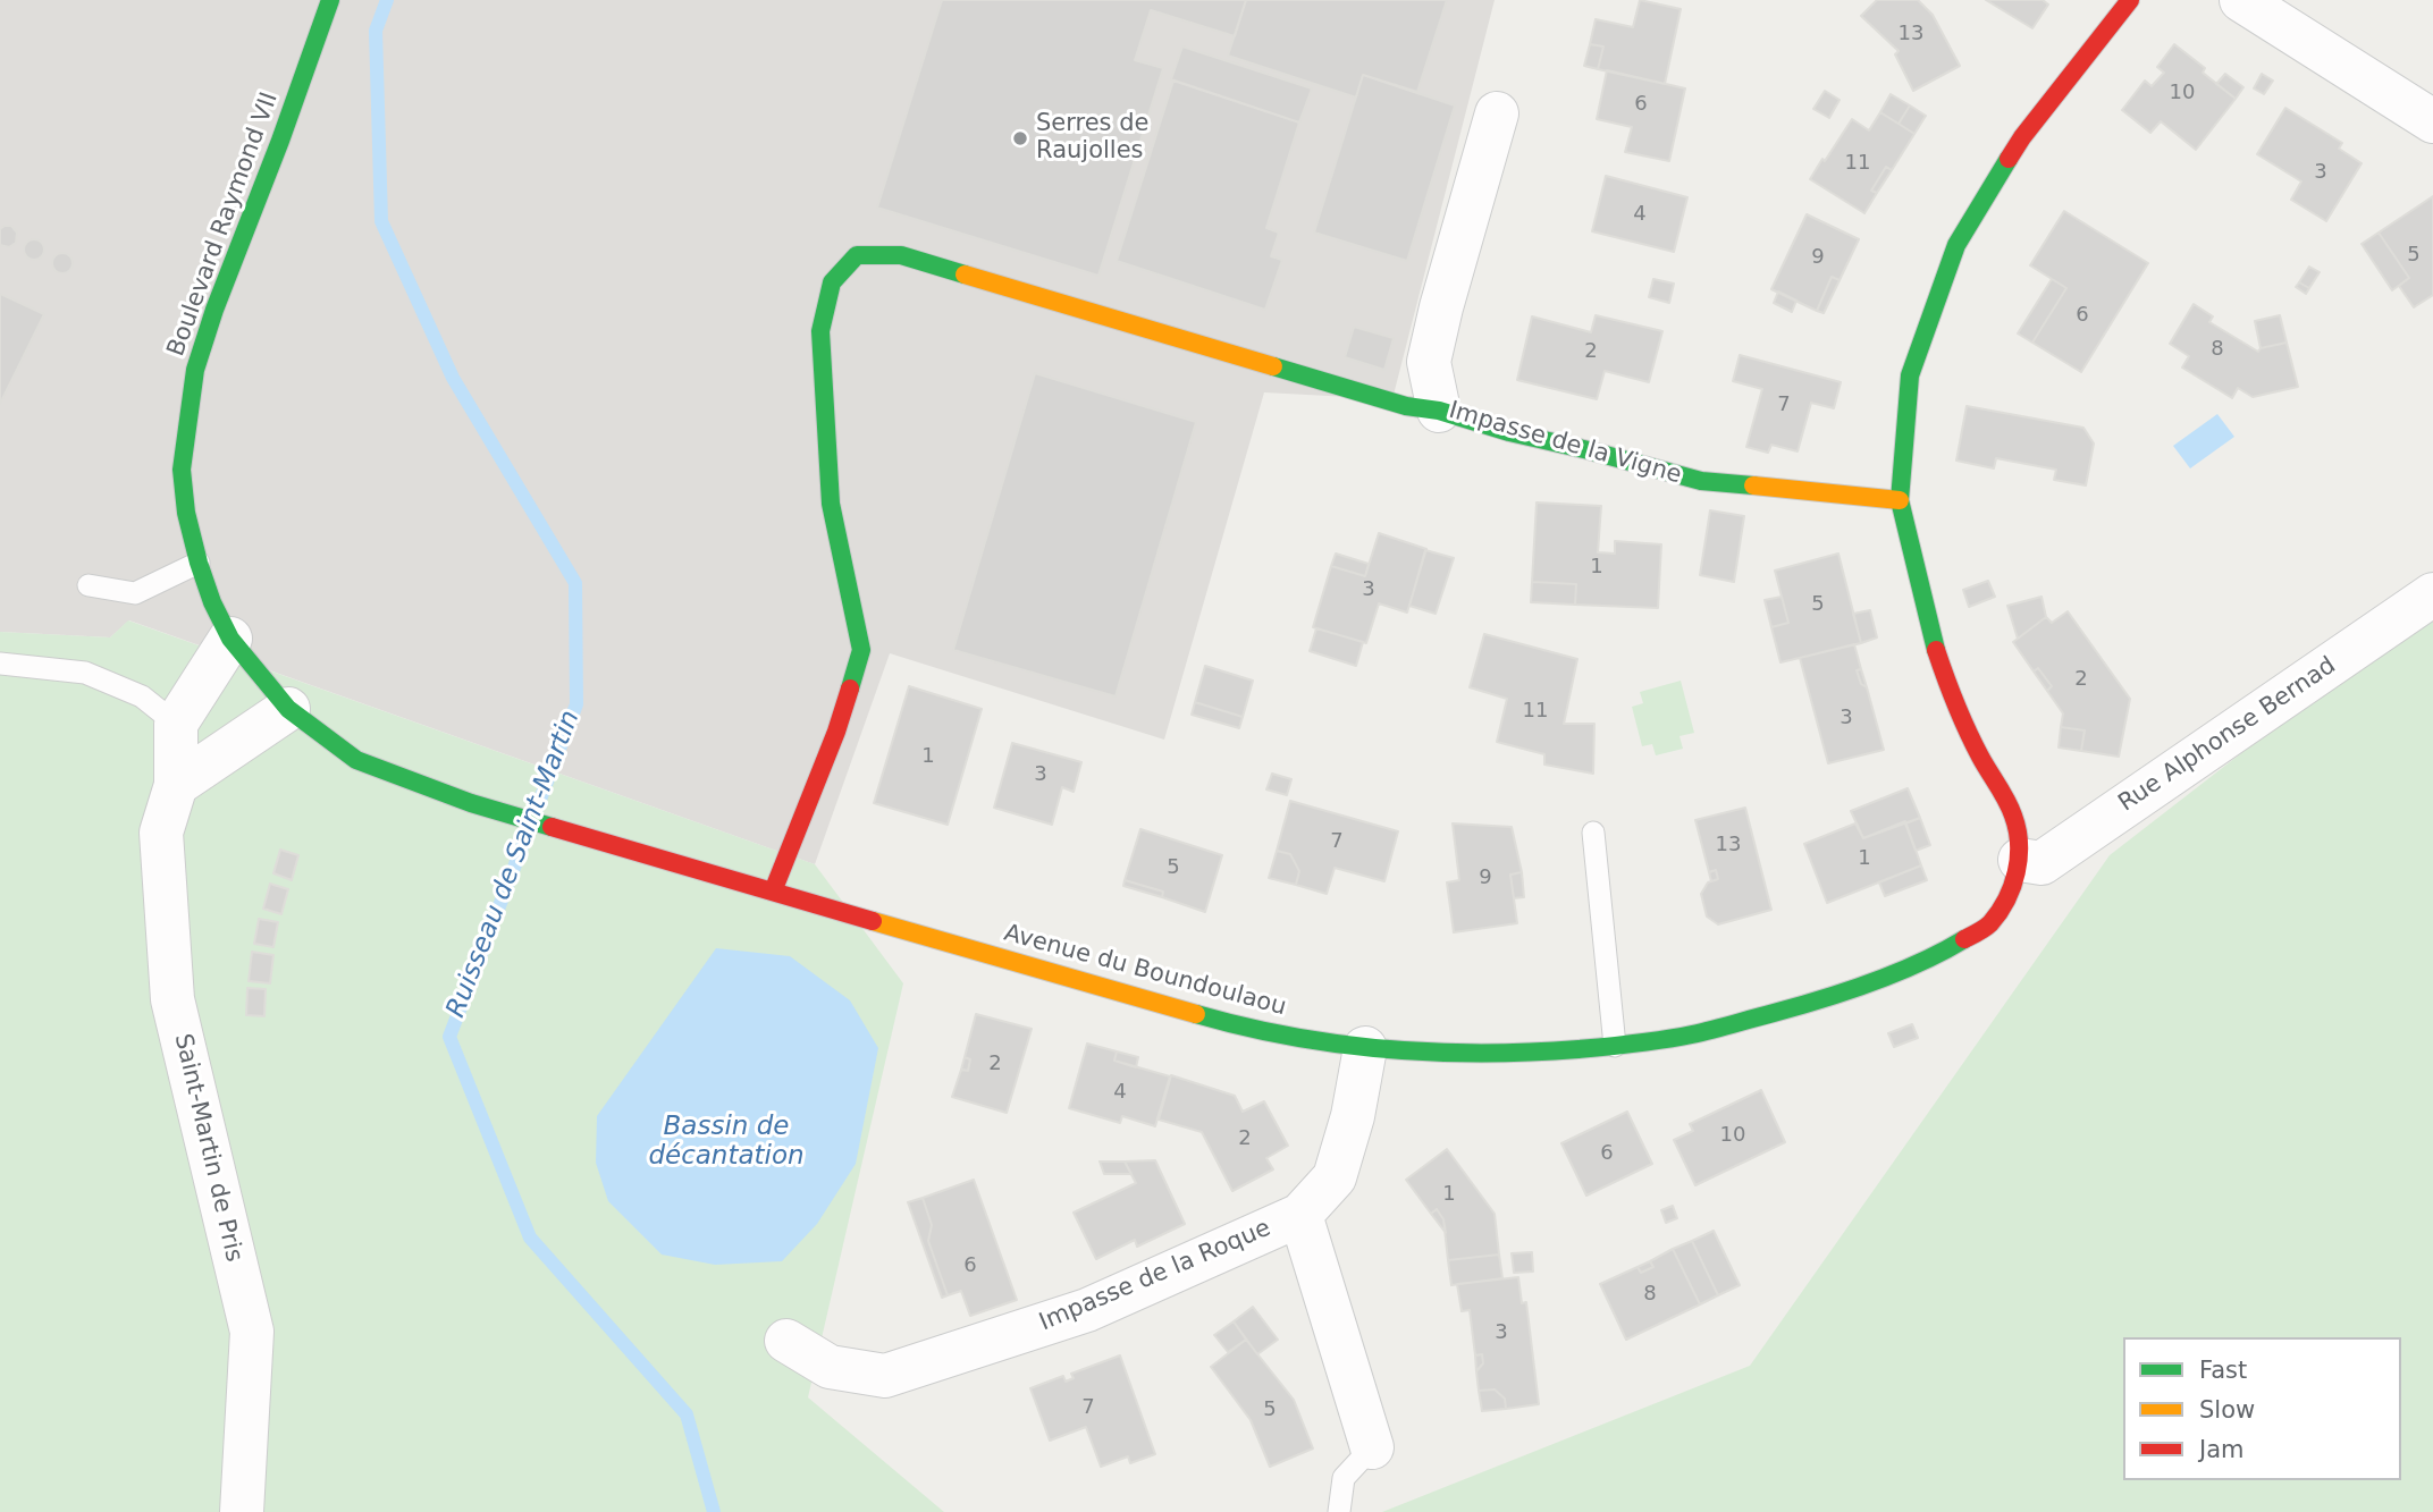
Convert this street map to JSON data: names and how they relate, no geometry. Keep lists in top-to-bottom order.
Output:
{
  "streets": {
    "street": [
      "Boulevard Raymond VII",
      "Impasse de la Vigne",
      "Rue Alphonse Bernad",
      "Avenue du Boundoulaou",
      "Saint-Martin de Pris",
      "Impasse de la Roque"
    ]
  },
  "crossings": [
    ["Boulevard Raymond VII", "Avenue du Boundoulaou"],
    ["Rue Alphonse Bernad", "Avenue du Boundoulaou"],
    ["Avenue du Boundoulaou", "Impasse de la Roque"]
  ],
  "water": ["Ruisseau de Saint-Martin", "Bassin de décantation"],
  "places": ["Serres de Raujolles"],
  "house_numbers": [
    "13",
    "10",
    "6",
    "11",
    "3",
    "4",
    "5",
    "9",
    "6",
    "8",
    "2",
    "7",
    "1",
    "3",
    "5",
    "2",
    "11",
    "3",
    "1",
    "3",
    "7",
    "13",
    "1",
    "5",
    "9",
    "2",
    "4",
    "10",
    "2",
    "6",
    "1",
    "6",
    "8",
    "3",
    "7",
    "5"
  ],
  "legend": ["Fast", "Slow", "Jam"]
}
